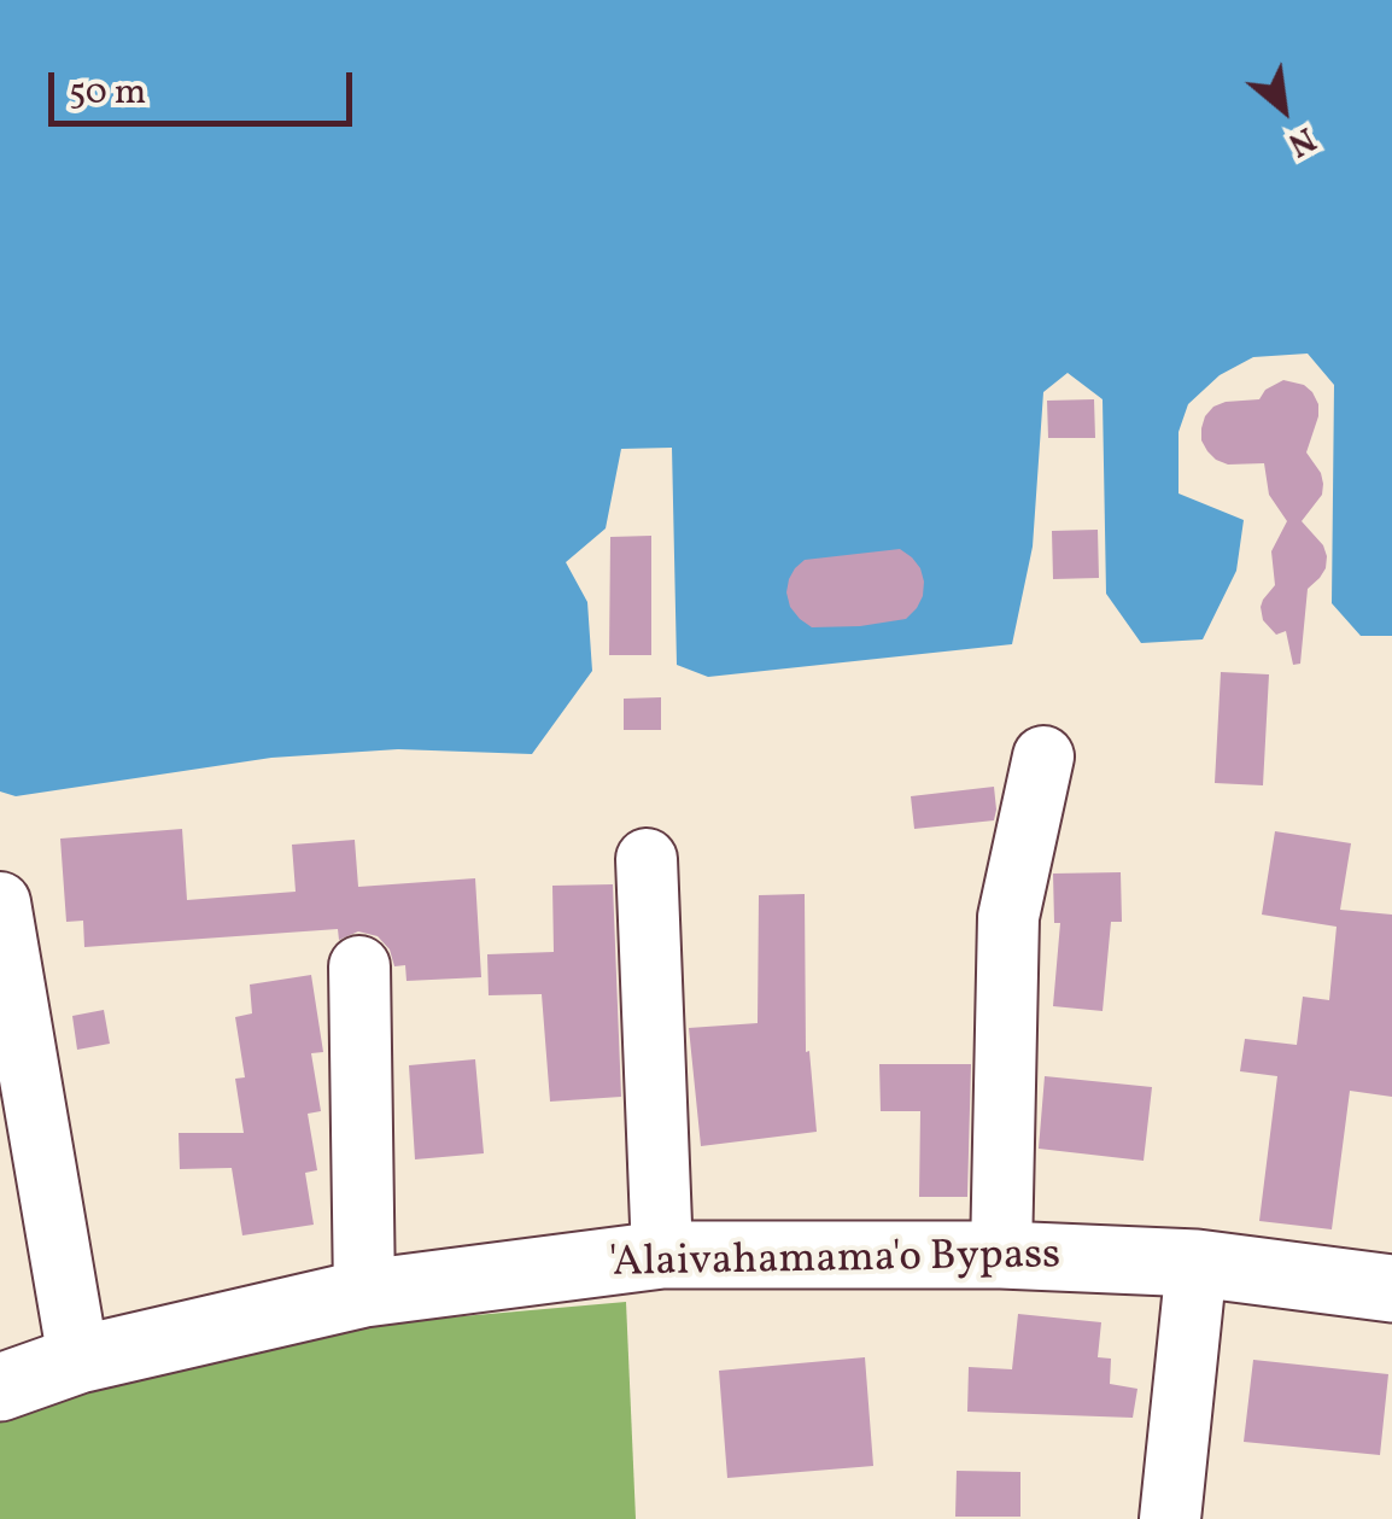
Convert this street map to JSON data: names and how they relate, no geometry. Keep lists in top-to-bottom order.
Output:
{
  "streets": {
    "main road": ["'Alaivahamama'o Bypass"]
  },
  "scale_bar": "50 m",
  "north": "bottom right"
}
